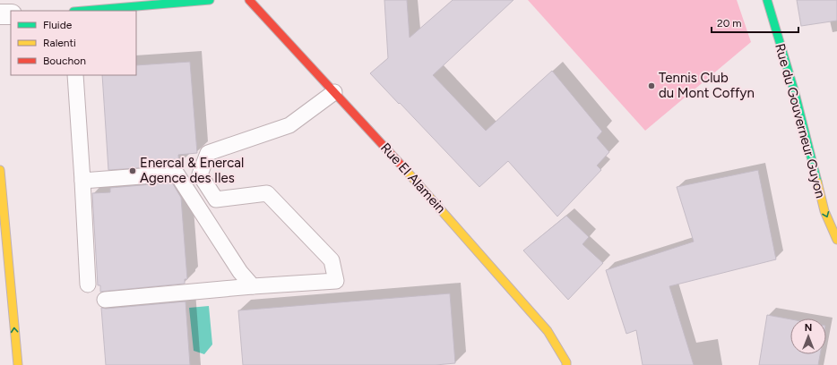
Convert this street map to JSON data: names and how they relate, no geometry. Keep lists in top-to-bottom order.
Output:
{
  "streets": {
    "street": ["Rue du Gouverneur Guyon", "Rue El Alamein"]
  },
  "one_way": ["Rue du Gouverneur Guyon"],
  "places": ["Tennis Club du Mont Coffyn", "Enercal & Enercal Agence des Iles"],
  "legend": ["Fluide", "Ralenti", "Bouchon"],
  "scale_bar": "20 m",
  "north": "top"
}
